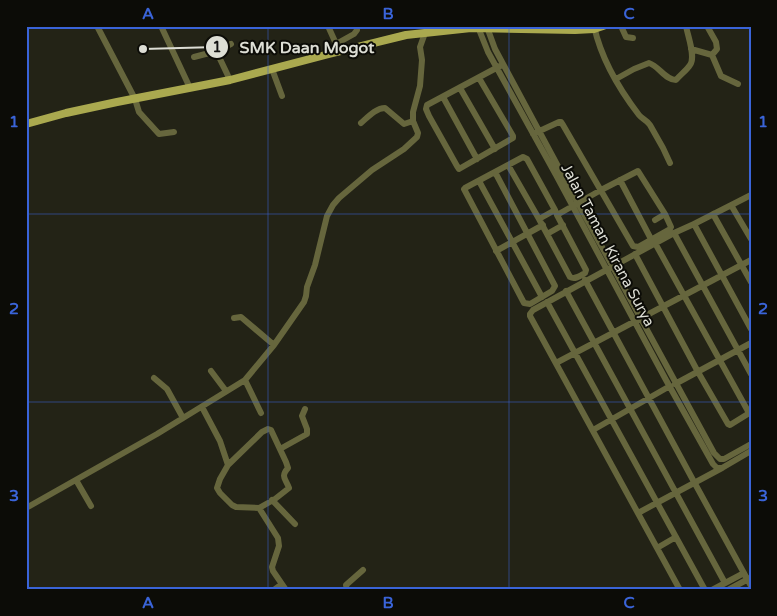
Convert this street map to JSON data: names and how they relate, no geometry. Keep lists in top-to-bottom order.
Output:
{
  "streets": {
    "street": ["Jalan Taman Kirana Surya"]
  },
  "places": ["SMK Daan Mogot"],
  "grid": {
    "columns": ["A", "B", "C"],
    "rows": ["1", "2", "3"]
  }
}
